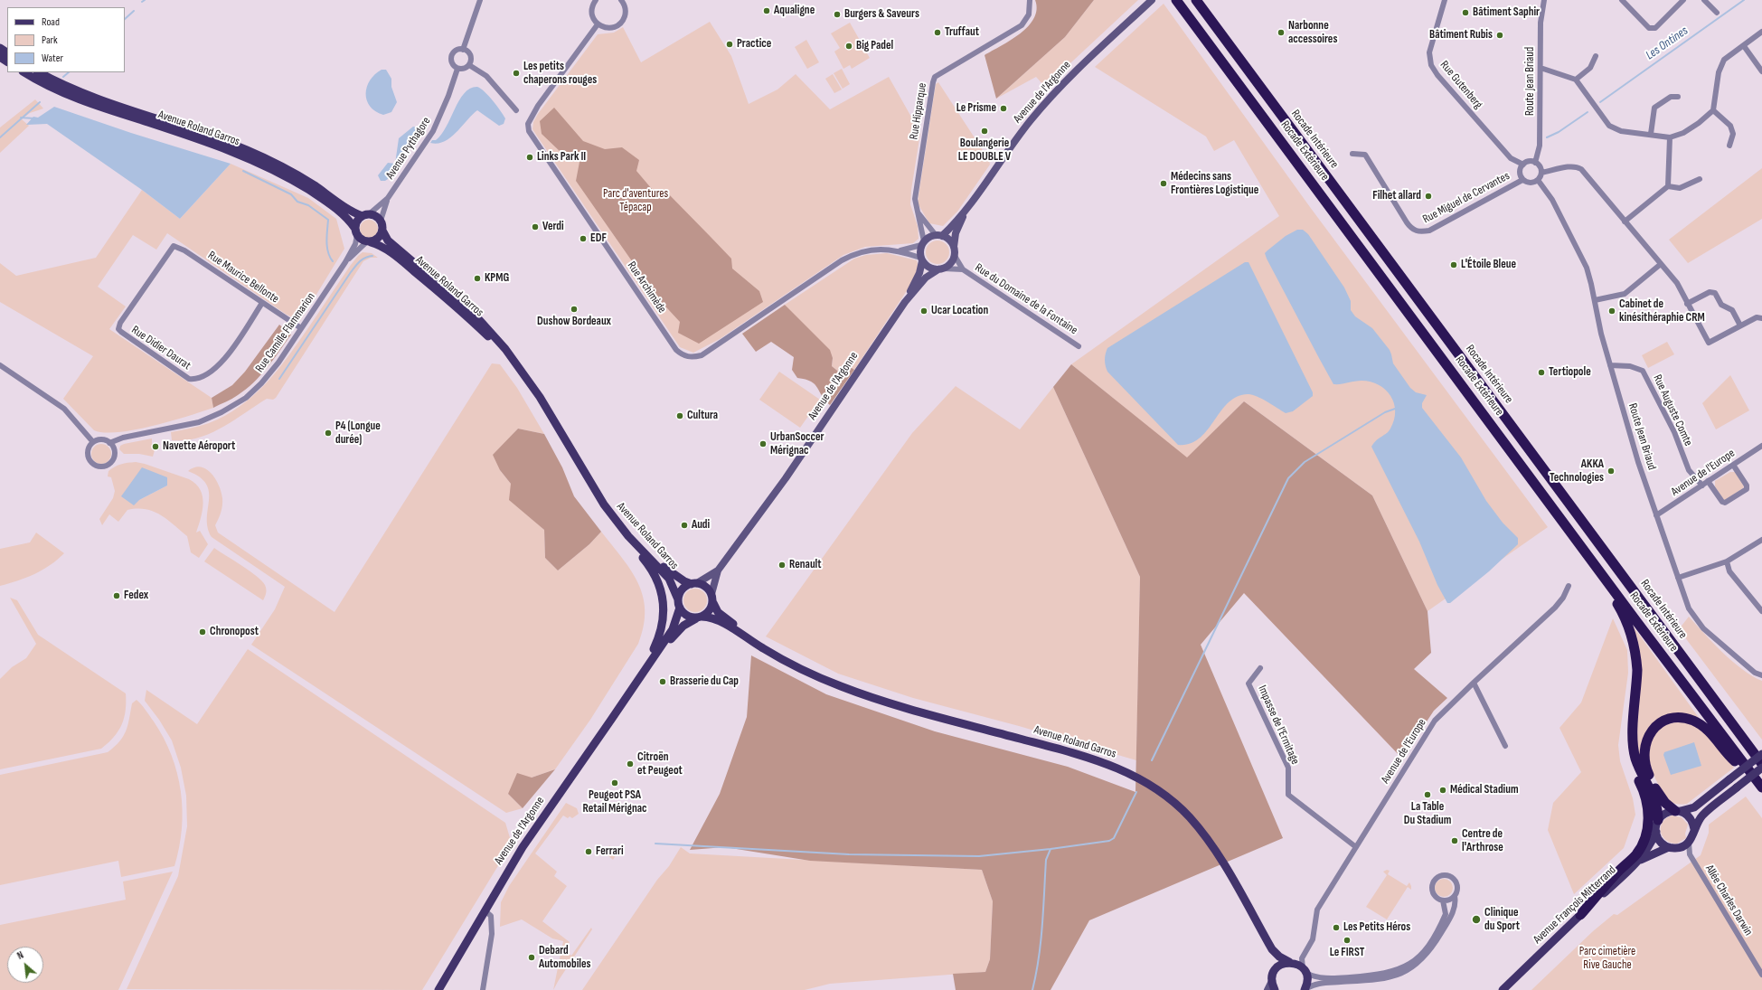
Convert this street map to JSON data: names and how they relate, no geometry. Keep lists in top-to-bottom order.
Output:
{
  "streets": {
    "highway": ["Rocade Intérieure", "Rocade Extérieure"],
    "main road": ["Avenue de l'Argonne", "Avenue Roland Garros", "Avenue François Mitterrand"],
    "street": [
      "Route Jean Briaud",
      "Rue Gutenberg",
      "Rue Hipparque",
      "Avenue Pythagore",
      "Rue Miguel de Cervantes",
      "Rue Maurice Bellonte",
      "Rue Archimède",
      "Rue du Domaine de la Fontaine",
      "Rue Camille Flammarion",
      "Rue Didier Daurat",
      "Rue Auguste Comte",
      "Avenue de l'Europe",
      "Impasse de l'Ermitage",
      "Allée Charles Darwin"
    ]
  },
  "crossings": [
    ["Route Jean Briaud", "Rue Gutenberg"],
    ["Route Jean Briaud", "Rue Miguel de Cervantes"],
    ["Route Jean Briaud", "Rue Auguste Comte"],
    ["Route Jean Briaud", "Avenue de l'Europe"],
    ["Rue Gutenberg", "Rue Miguel de Cervantes"],
    ["Avenue de l'Argonne", "Rue Hipparque"],
    ["Avenue de l'Argonne", "Avenue Roland Garros"],
    ["Avenue de l'Argonne", "Rue Archimède"],
    ["Avenue de l'Argonne", "Rue du Domaine de la Fontaine"],
    ["Rue Hipparque", "Rue Archimède"],
    ["Rue Hipparque", "Rue du Domaine de la Fontaine"],
    ["Avenue Roland Garros", "Avenue Pythagore"],
    ["Avenue Roland Garros", "Rue Camille Flammarion"],
    ["Avenue Pythagore", "Rue Camille Flammarion"],
    ["Rue Maurice Bellonte", "Rue Camille Flammarion"],
    ["Rue Maurice Bellonte", "Rue Didier Daurat"],
    ["Rue Archimède", "Rue du Domaine de la Fontaine"],
    ["Rue Auguste Comte", "Avenue de l'Europe"],
    ["Avenue de l'Europe", "Impasse de l'Ermitage"],
    ["Allée Charles Darwin", "Avenue François Mitterrand"]
  ],
  "water": ["Les Ontines"],
  "parks": ["Parc d'aventures Tépacap", "Parc cimetière Rive Gauche"],
  "places": [
    "Aqualigne",
    "Bâtiment Saphir",
    "Burgers & Saveurs",
    "Truffaut",
    "Narbonne accessoires",
    "Bâtiment Rubis",
    "Practice",
    "Big Padel",
    "Les petits chaperons rouges",
    "Le Prisme",
    "Boulangerie LE DOUBLE V",
    "Links Park II",
    "Médecins sans Frontières Logistique",
    "Filhet allard",
    "Verdi",
    "EDF",
    "L'Étoile Bleue",
    "KPMG",
    "Dushow Bordeaux",
    "Ucar Location",
    "Cabinet de kinésithéraphie CRM",
    "Tertiopole",
    "Cultura",
    "P4 (Longue durée)",
    "UrbanSoccer Mérignac",
    "Navette Aéroport",
    "AKKA Technologies",
    "Audi",
    "Renault",
    "Fedex",
    "Chronopost",
    "Brasserie du Cap",
    "Citroën et Peugeot",
    "Peugeot PSA Retail Mérignac",
    "Médical Stadium",
    "La Table Du Stadium",
    "Centre de l'Arthrose",
    "Ferrari",
    "Clinique du Sport",
    "Les Petits Héros",
    "Le FIRST",
    "Debard Automobiles"
  ],
  "legend": ["Road", "Park", "Water"],
  "north": "top left"
}
